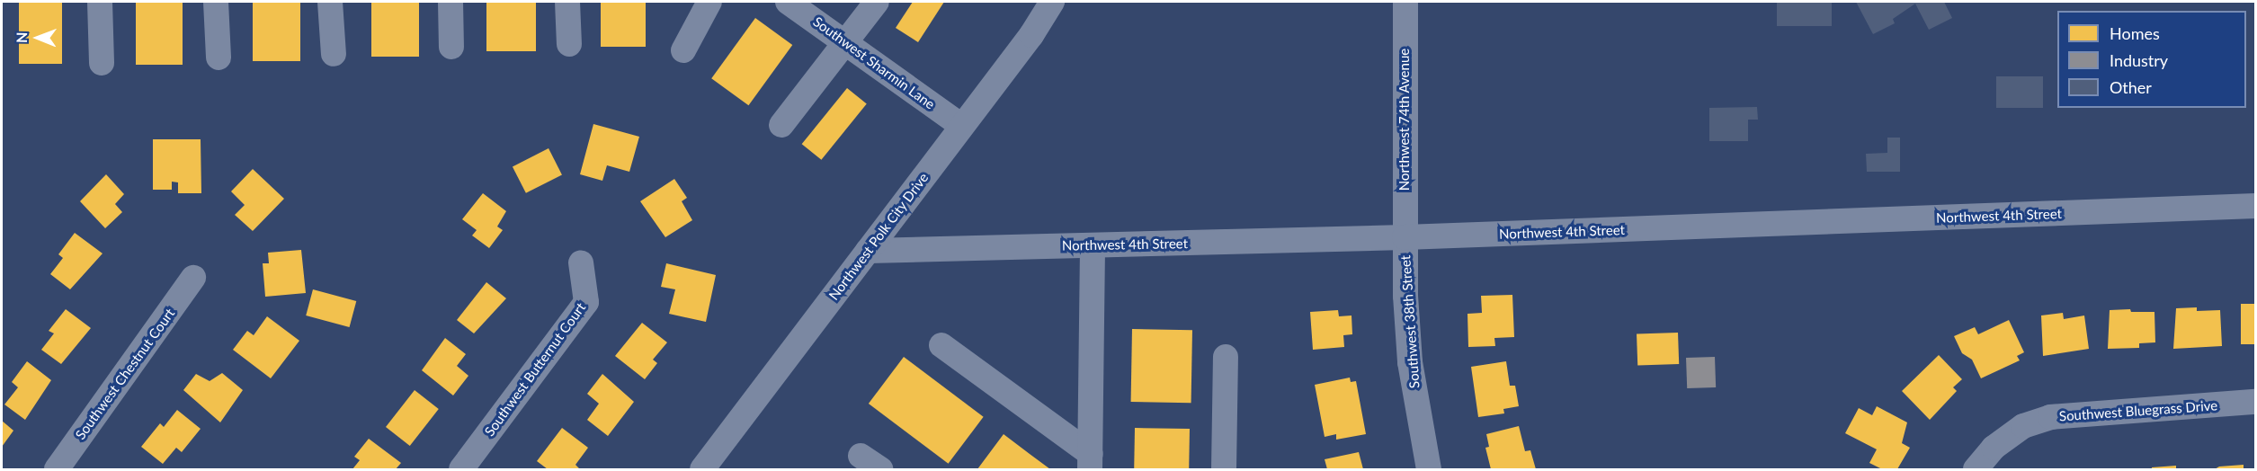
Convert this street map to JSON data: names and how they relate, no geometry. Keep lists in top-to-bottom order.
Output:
{
  "streets": {
    "street": [
      "Southwest Sharmin Lane",
      "Northwest 74th Avenue",
      "Northwest 4th Street",
      "Northwest Polk City Drive",
      "Southwest 38th Street",
      "Southwest Butternut Court",
      "Southwest Chestnut Court",
      "Southwest Bluegrass Drive"
    ]
  },
  "crossings": [
    ["Southwest Sharmin Lane", "Northwest Polk City Drive"],
    ["Northwest 74th Avenue", "Northwest 4th Street"],
    ["Northwest 74th Avenue", "Southwest 38th Street"],
    ["Northwest 4th Street", "Northwest Polk City Drive"],
    ["Northwest 4th Street", "Southwest 38th Street"]
  ],
  "legend": ["Homes", "Industry", "Other"],
  "north": "left"
}
